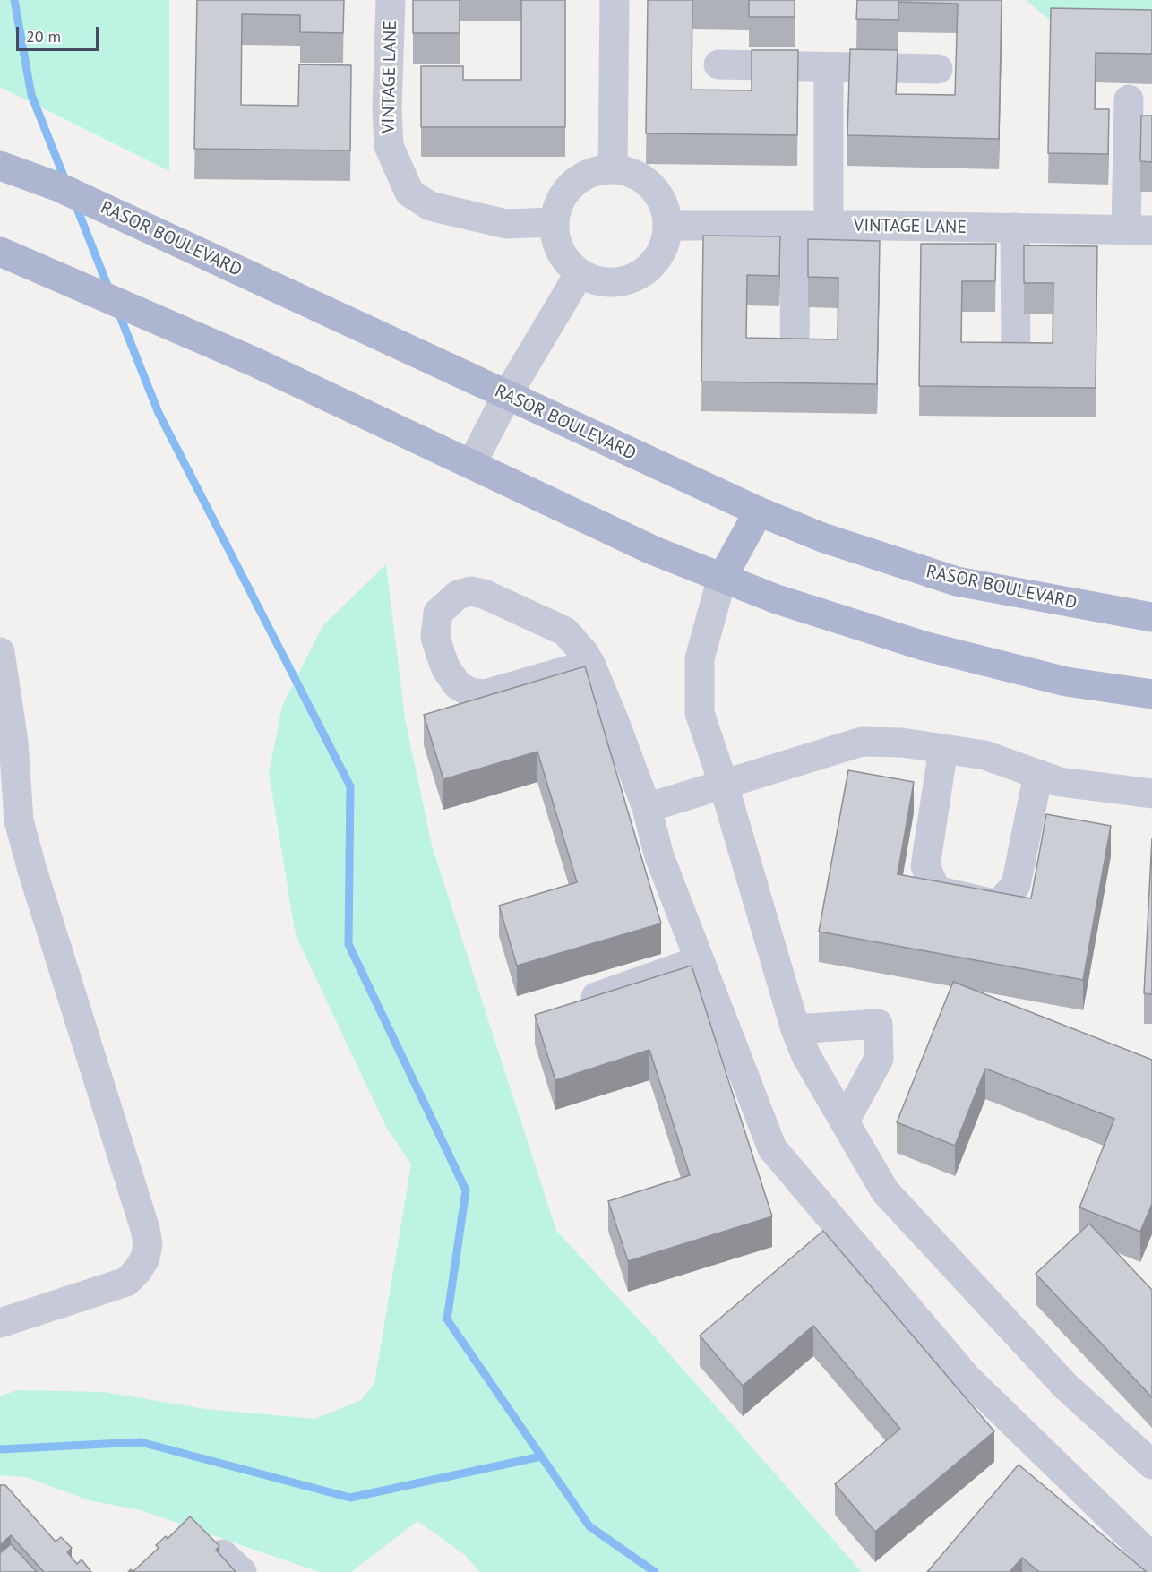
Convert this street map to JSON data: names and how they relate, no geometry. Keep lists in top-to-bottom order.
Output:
{
  "streets": {
    "main road": ["RASOR BOULEVARD"],
    "street": ["VINTAGE LANE"]
  },
  "scale_bar": "20 m"
}
